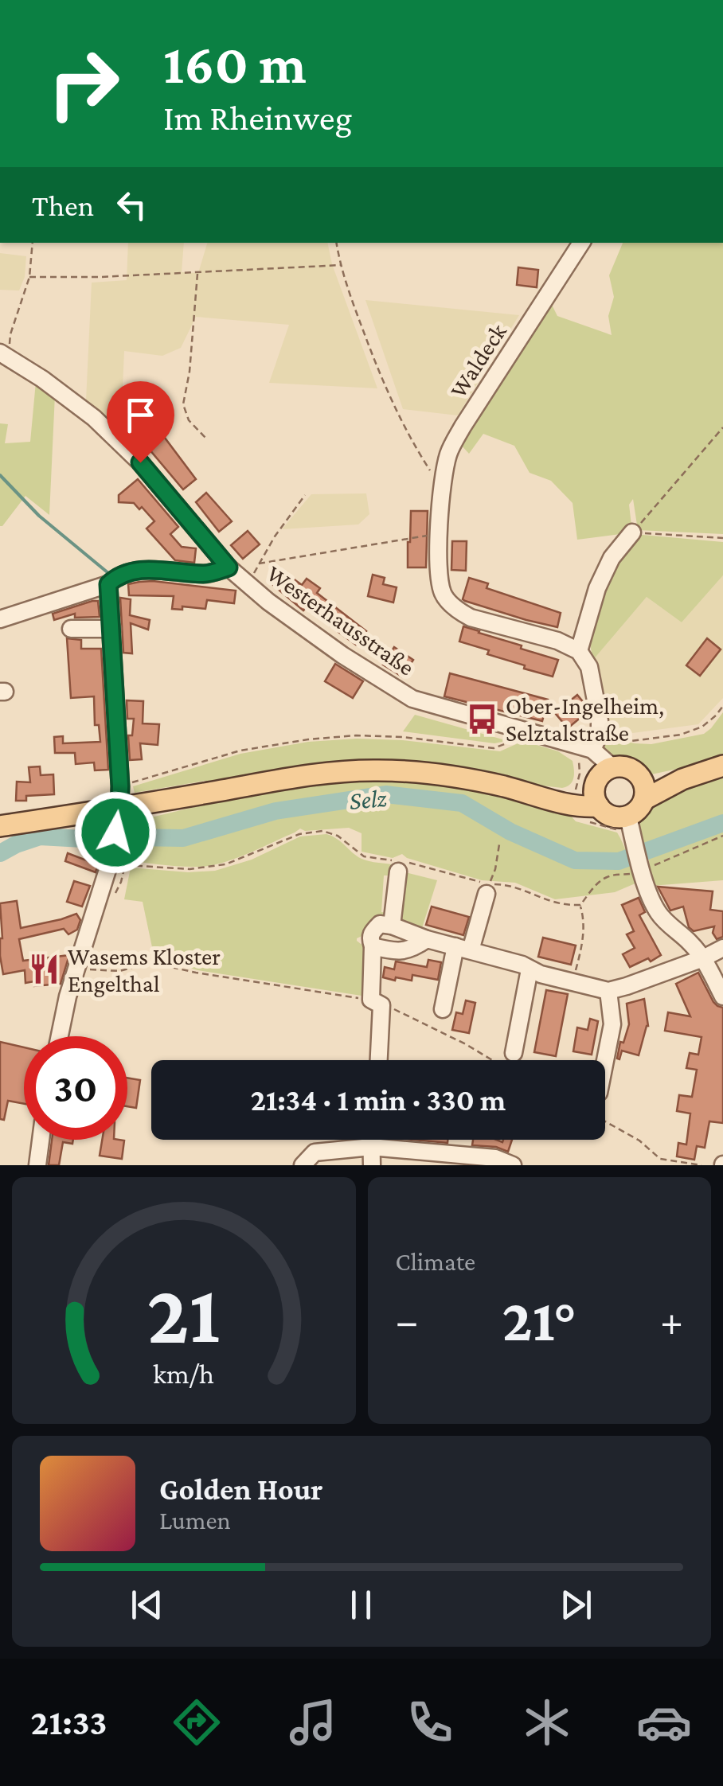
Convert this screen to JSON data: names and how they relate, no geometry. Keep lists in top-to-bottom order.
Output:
{
  "streets": {
    "street": ["Waldeck", "Westerhausstraße"]
  },
  "water": ["Selz"],
  "places": {
    "bus stop": ["Ober-Ingelheim, Selztalstraße"],
    "restaurant": ["Wasems Kloster Engelthal"]
  },
  "page": {
    "turn": ["160 m", "Im Rheinweg"],
    "then": "Then",
    "limit": "30",
    "trip": "21:34 · 1 min · 330 m",
    "tile": "Climate",
    "heat": ["−", "21°", "+"],
    "song": ["Golden Hour", "Lumen"],
    "tabs": "21:33",
    "gauge": ["21", "km/h"]
  }
}
